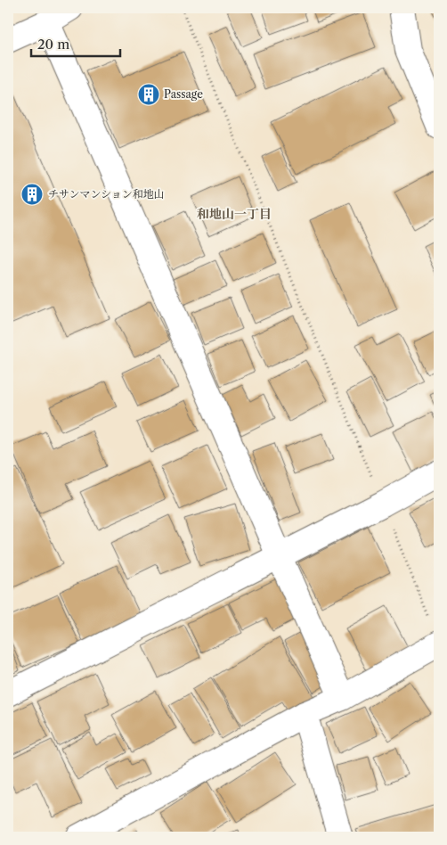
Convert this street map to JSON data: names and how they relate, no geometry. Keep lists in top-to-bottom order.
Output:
{
  "districts": ["和地山一丁目"],
  "places": {
    "building": ["Passage", "チサンマンション和地山"]
  },
  "scale_bar": "20 m"
}
